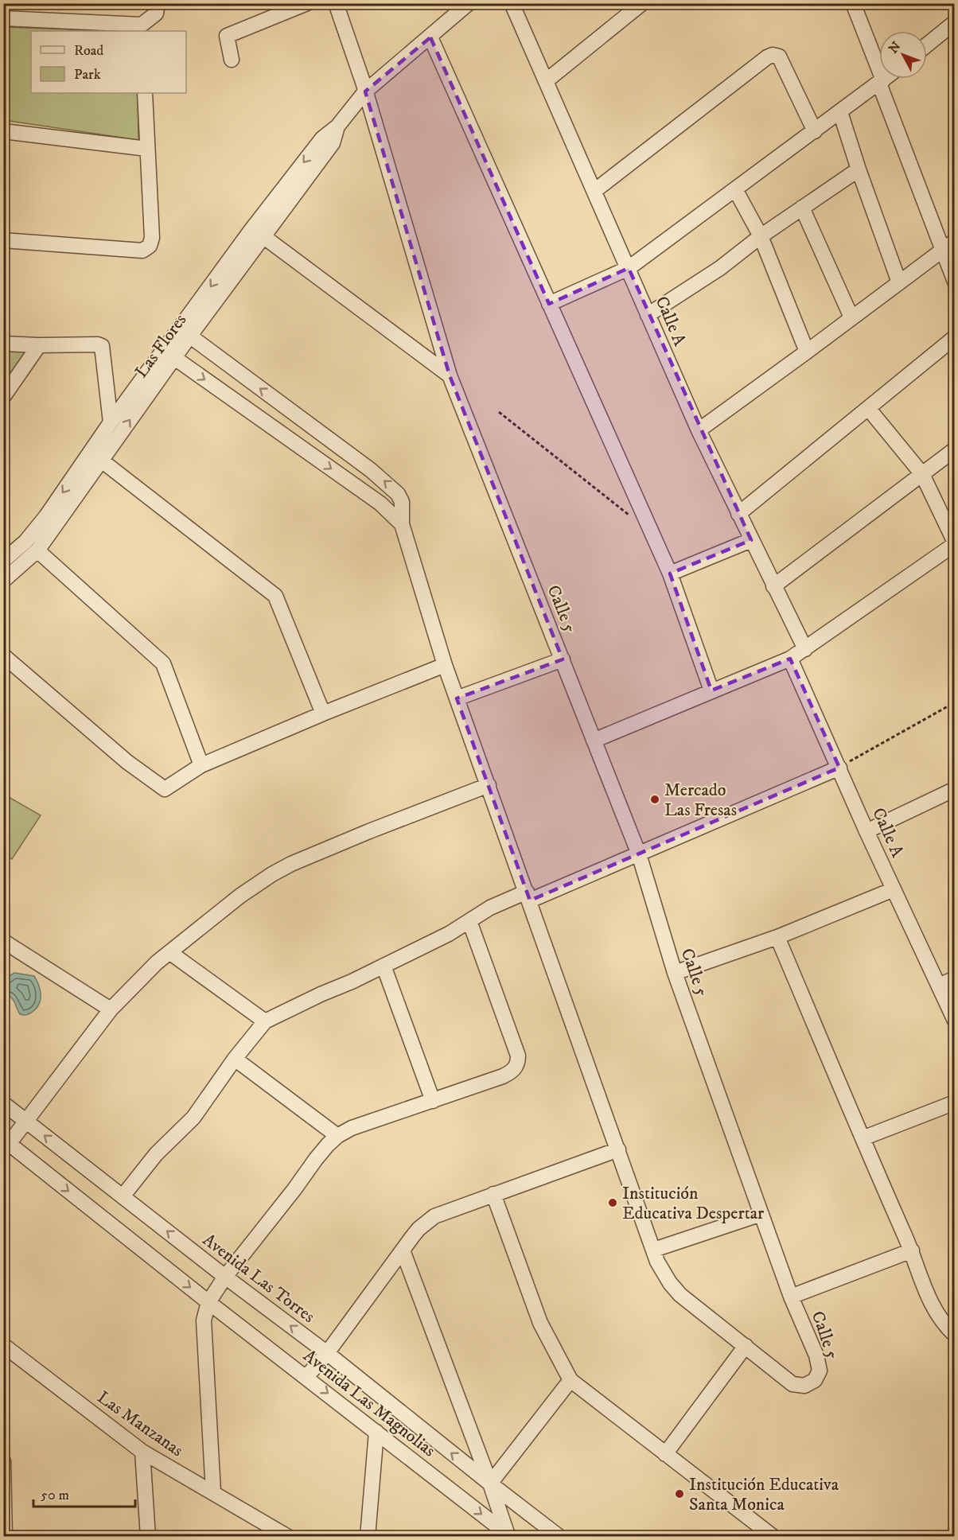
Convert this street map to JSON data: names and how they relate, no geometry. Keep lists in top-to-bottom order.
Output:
{
  "streets": {
    "street": [
      "Calle A",
      "Las Flores",
      "Calle 5",
      "Avenida Las Torres",
      "Avenida Las Magnolias",
      "Las Manzanas"
    ]
  },
  "crossings": [
    ["Las Flores", "Calle 5"],
    ["Avenida Las Torres", "Avenida Las Magnolias"]
  ],
  "one_way": ["Avenida Las Magnolias"],
  "places": ["Mercado Las Fresas", "Institución Educativa Despertar", "Institución Educativa Santa Monica"],
  "legend": ["Road", "Park"],
  "scale_bar": "50 m",
  "north": "top left"
}
